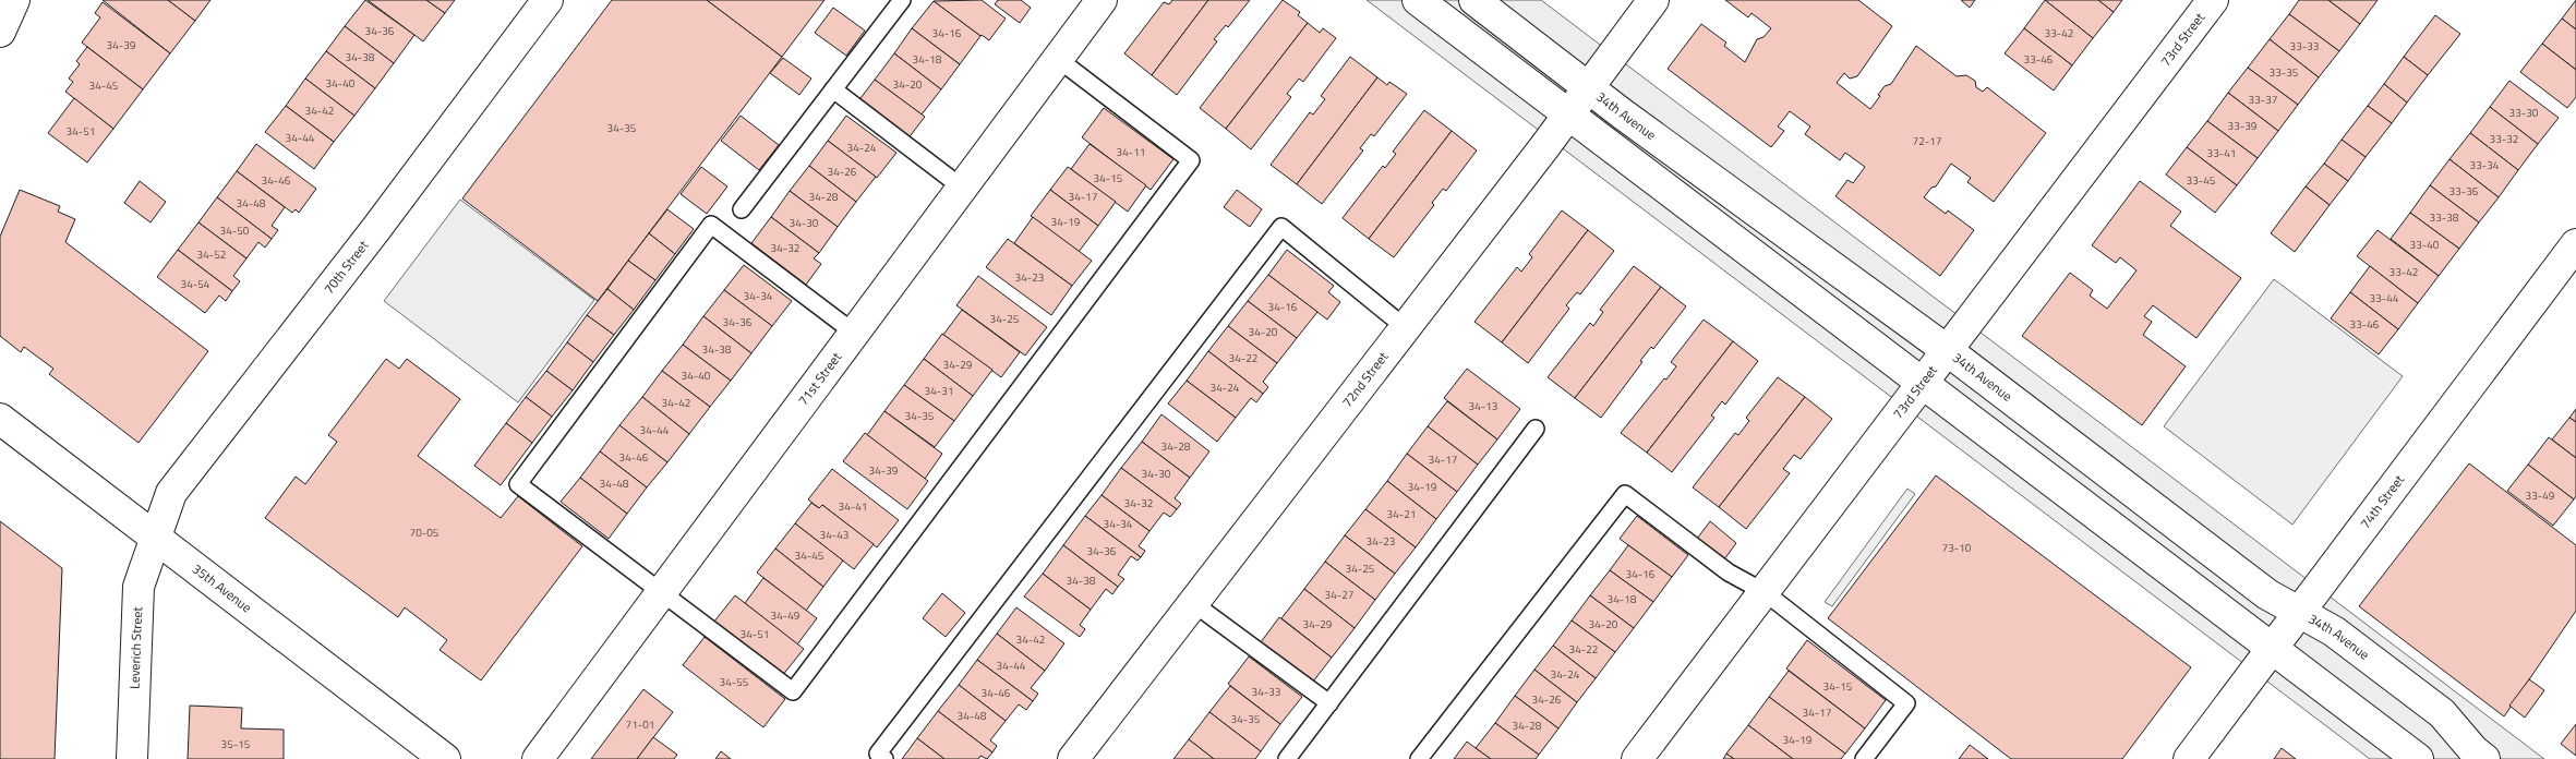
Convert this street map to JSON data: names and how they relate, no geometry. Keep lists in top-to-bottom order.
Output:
{
  "streets": {
    "street": [
      "73rd Street",
      "34th Avenue",
      "70th Street",
      "71st Street",
      "72nd Street",
      "74th Street",
      "35th Avenue",
      "Leverich Street"
    ]
  },
  "crossings": [
    ["73rd Street", "34th Avenue"],
    ["34th Avenue", "72nd Street"],
    ["34th Avenue", "74th Street"],
    ["70th Street", "35th Avenue"],
    ["70th Street", "Leverich Street"],
    ["35th Avenue", "Leverich Street"]
  ],
  "house_numbers": [
    "34-36",
    "34-16",
    "33-42",
    "34-39",
    "33-33",
    "34-38",
    "34-18",
    "33-46",
    "33-35",
    "34-40",
    "34-20",
    "34-45",
    "33-37",
    "34-42",
    "33-30",
    "33-39",
    "34-35",
    "34-51",
    "34-44",
    "33-32",
    "72-17",
    "34-24",
    "34-11",
    "33-41",
    "33-34",
    "34-26",
    "34-15",
    "34-46",
    "33-45",
    "33-36",
    "34-28",
    "34-17",
    "34-48",
    "33-38",
    "34-19",
    "34-30",
    "34-50",
    "33-40",
    "34-32",
    "34-52",
    "33-42",
    "34-23",
    "34-54",
    "34-34",
    "33-44",
    "34-16",
    "34-25",
    "34-36",
    "33-46",
    "34-20",
    "34-38",
    "34-22",
    "34-29",
    "34-40",
    "34-24",
    "34-31",
    "34-42",
    "34-13",
    "34-35",
    "34-44",
    "34-28",
    "34-46",
    "34-17",
    "34-39",
    "34-30",
    "34-48",
    "34-19",
    "33-49",
    "34-32",
    "34-41",
    "34-21",
    "34-34",
    "70-05",
    "34-43",
    "34-23",
    "73-10",
    "34-36",
    "34-45",
    "34-25",
    "34-16",
    "34-38",
    "34-27",
    "34-18",
    "34-49",
    "34-29",
    "34-20",
    "34-51",
    "34-42",
    "34-22",
    "34-44",
    "34-24",
    "34-55",
    "34-15",
    "34-33",
    "34-46",
    "34-26",
    "34-17",
    "34-48",
    "34-35",
    "71-01",
    "34-28",
    "34-19",
    "35-15"
  ]
}
